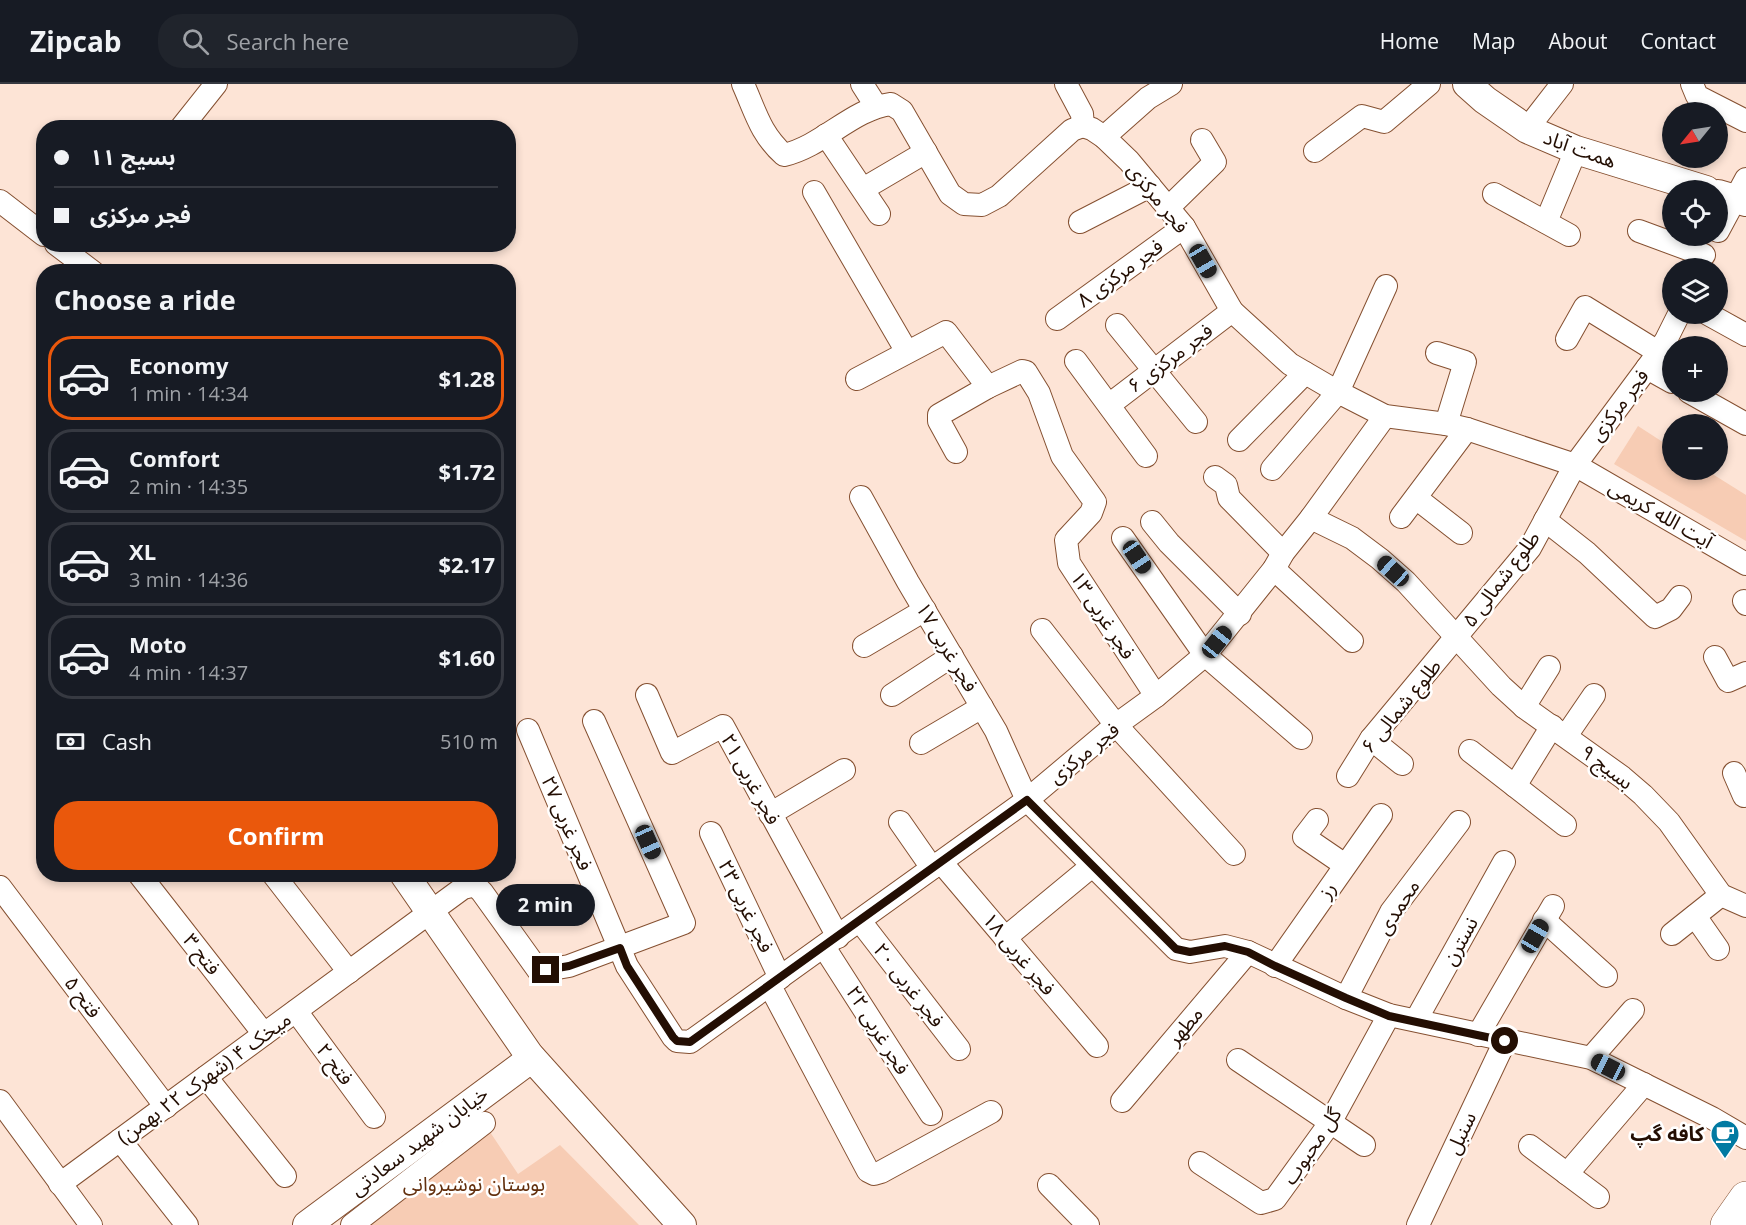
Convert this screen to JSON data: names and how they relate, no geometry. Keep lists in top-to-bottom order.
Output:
{
  "streets": {
    "main road": ["همت آباد", "خیابان شهید سعادتی"],
    "street": [
      "فجر مرکزی",
      "فجر مرکزی ۸",
      "فجر مرکزی ۶",
      "آیت الله کریمی",
      "طلوع شمالی ۵",
      "فجر غربی ۱۳",
      "فجر غربی ۱۷",
      "طلوع شمالی ۶",
      "بسیج ۹",
      "فجر غربی ۲۱",
      "فجر غربی ۲۷",
      "رز",
      "فجر غربی ۲۳",
      "محمدی",
      "نسترن",
      "فتح ۳",
      "فجر غربی ۱۸",
      "فجر غربی ۲۰",
      "فتح ۵",
      "مطهر",
      "فجر غربی ۲۲",
      "فتح ۲",
      "(شهرک ۲۲ بهمن) میخک ۴",
      "سنبل",
      "گل محبوب"
    ]
  },
  "crossings": [
    ["فجر مرکزی", "فجر مرکزی ۸"],
    ["فجر مرکزی", "فجر مرکزی ۶"],
    ["فجر مرکزی", "آیت الله کریمی"],
    ["فجر مرکزی", "طلوع شمالی ۵"],
    ["فجر مرکزی", "فجر غربی ۱۳"],
    ["فجر مرکزی", "فجر غربی ۱۷"],
    ["فجر مرکزی", "بسیج ۹"],
    ["فجر مرکزی", "فجر غربی ۲۱"],
    ["فجر مرکزی", "فجر غربی ۲۷"],
    ["فجر مرکزی", "فجر غربی ۲۳"],
    ["فجر مرکزی", "فجر غربی ۱۸"],
    ["فجر مرکزی", "فجر غربی ۲۰"],
    ["فجر مرکزی", "فجر غربی ۲۲"],
    ["طلوع شمالی ۵", "طلوع شمالی ۶"],
    ["طلوع شمالی ۵", "بسیج ۹"],
    ["طلوع شمالی ۶", "بسیج ۹"],
    ["فجر غربی ۲۱", "فجر غربی ۲۲"],
    ["فتح ۳", "(شهرک ۲۲ بهمن) میخک ۴"],
    ["فتح ۵", "(شهرک ۲۲ بهمن) میخک ۴"],
    ["فتح ۲", "(شهرک ۲۲ بهمن) میخک ۴"]
  ],
  "parks": ["بوستان نوشیروانی"],
  "places": {
    "cafe": ["کافه گپ"]
  },
  "north": "bottom left",
  "page": {
    "header": "Zipcab",
    "search": "Search here",
    "nav": [
      "Home",
      "Map",
      "About",
      "Contact"
    ],
    "map_buttons": ["+", "−"],
    "banner": ["بسیج ۱۱", "فجر مرکزی"],
    "heading": "Choose a ride",
    "list": [
      {
        "name": "Economy",
        "note": "1 min · 14:34",
        "value": "$1.28"
      },
      {
        "name": "Comfort",
        "note": "2 min · 14:35",
        "value": "$1.72"
      },
      {
        "name": "XL",
        "note": "3 min · 14:36",
        "value": "$2.17"
      },
      {
        "name": "Moto",
        "note": "4 min · 14:37",
        "value": "$1.60"
      }
    ],
    "pay": ["Cash", "510 m"],
    "buttons": "Confirm",
    "bubble": "2 min"
  }
}
